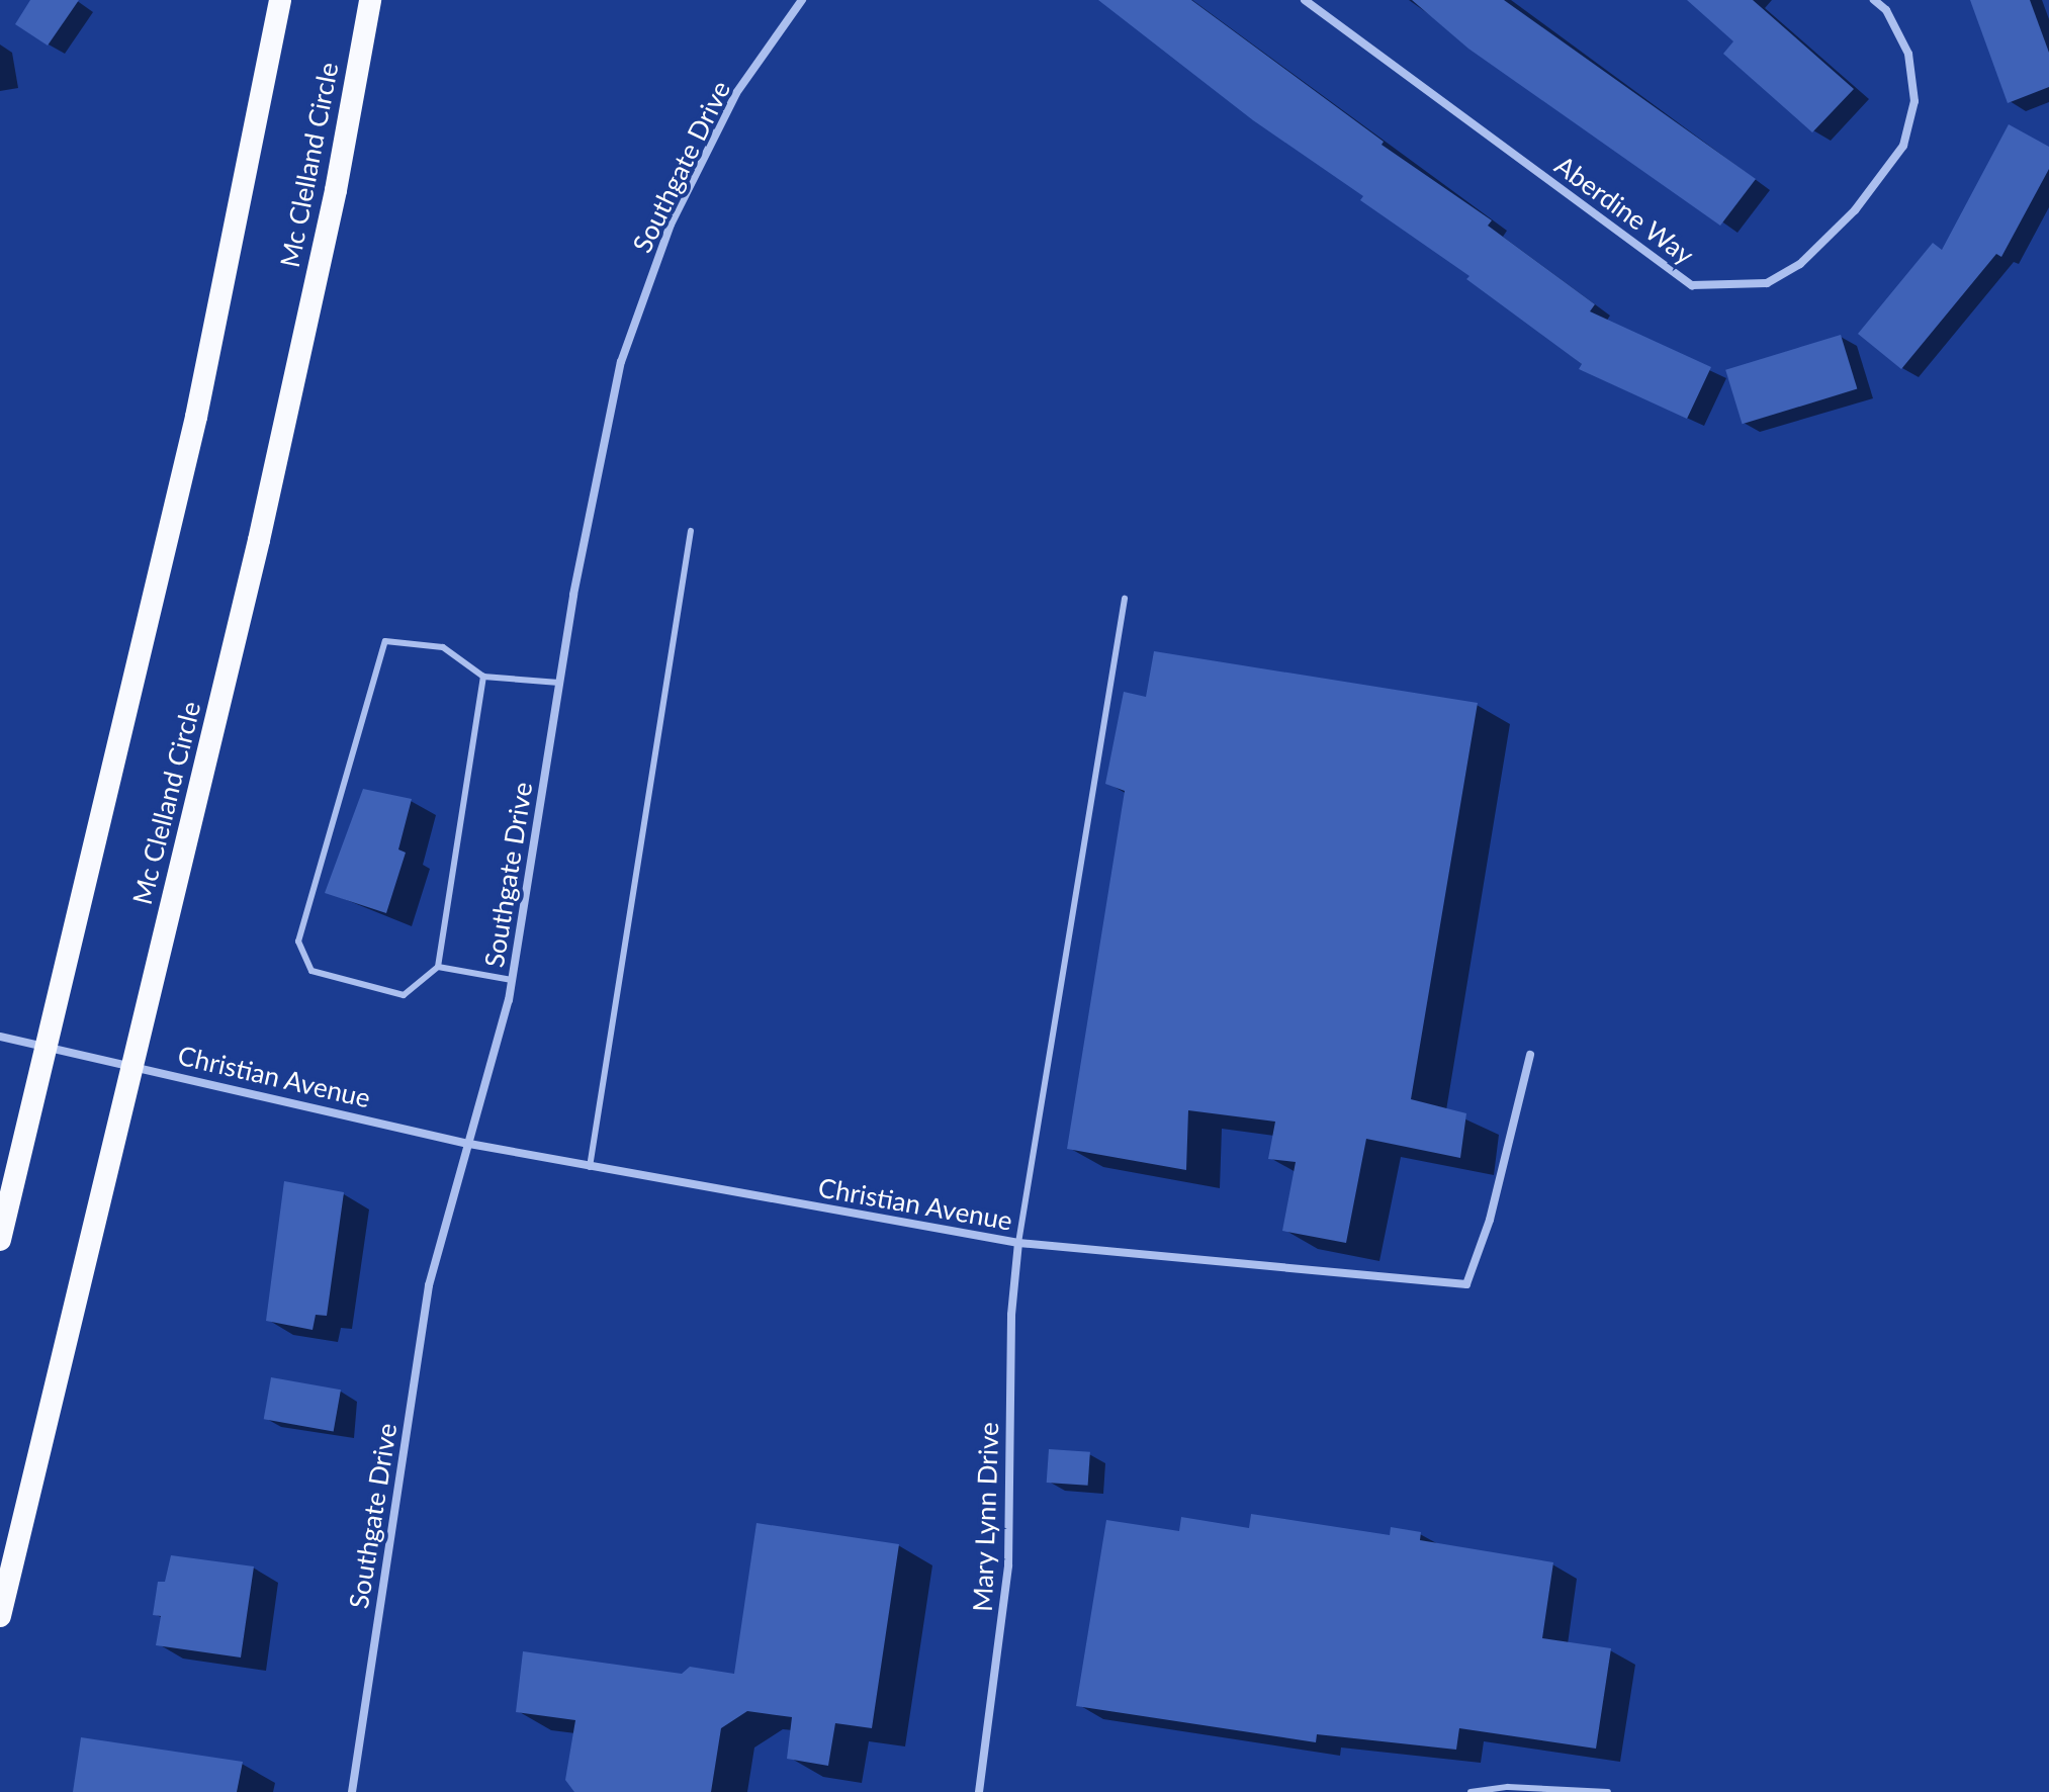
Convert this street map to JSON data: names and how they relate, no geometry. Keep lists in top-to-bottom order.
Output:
{
  "streets": {
    "highway": ["Mc Clelland Circle"],
    "street": [
      "Southgate Drive",
      "Aberdine Way",
      "Christian Avenue",
      "Mary Lynn Drive"
    ]
  },
  "crossings": [
    ["Mc Clelland Circle", "Christian Avenue"],
    ["Southgate Drive", "Christian Avenue"],
    ["Christian Avenue", "Mary Lynn Drive"]
  ]
}
